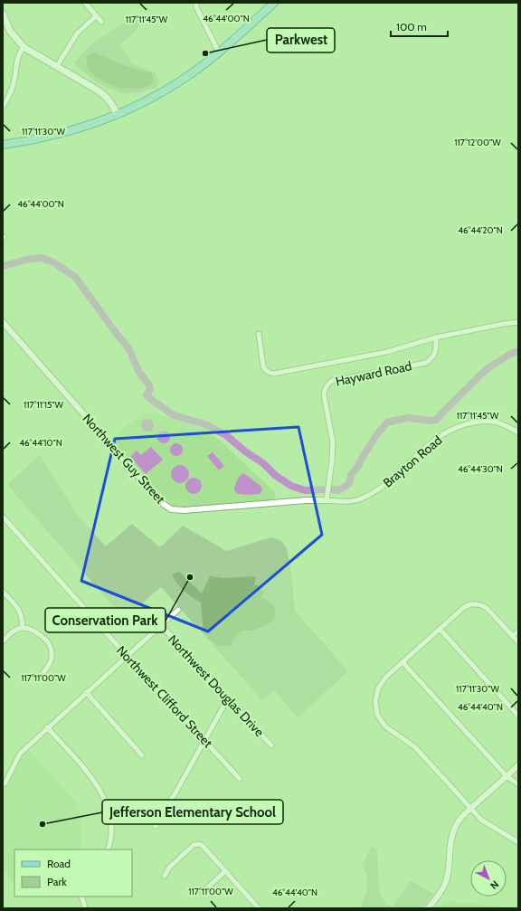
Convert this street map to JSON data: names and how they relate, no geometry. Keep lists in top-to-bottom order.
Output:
{
  "streets": {
    "street": [
      "Hayward Road",
      "Northwest Guy Street",
      "Brayton Road",
      "Northwest Douglas Drive",
      "Northwest Clifford Street"
    ]
  },
  "crossings": [
    ["Hayward Road", "Northwest Guy Street"],
    ["Hayward Road", "Brayton Road"],
    ["Northwest Guy Street", "Brayton Road"]
  ],
  "places": ["Parkwest", "Conservation Park", "Jefferson Elementary School"],
  "legend": ["Road", "Park"],
  "scale_bar": "100 m",
  "north": "bottom right",
  "coordinates": [
    "46°44'00\"N",
    "117°11'45\"W",
    "117°11'30\"W",
    "117°12'00\"W",
    "46°44'20\"N",
    "117°11'15\"W",
    "46°44'10\"N",
    "46°44'30\"N",
    "117°11'00\"W",
    "46°44'40\"N"
  ]
}
